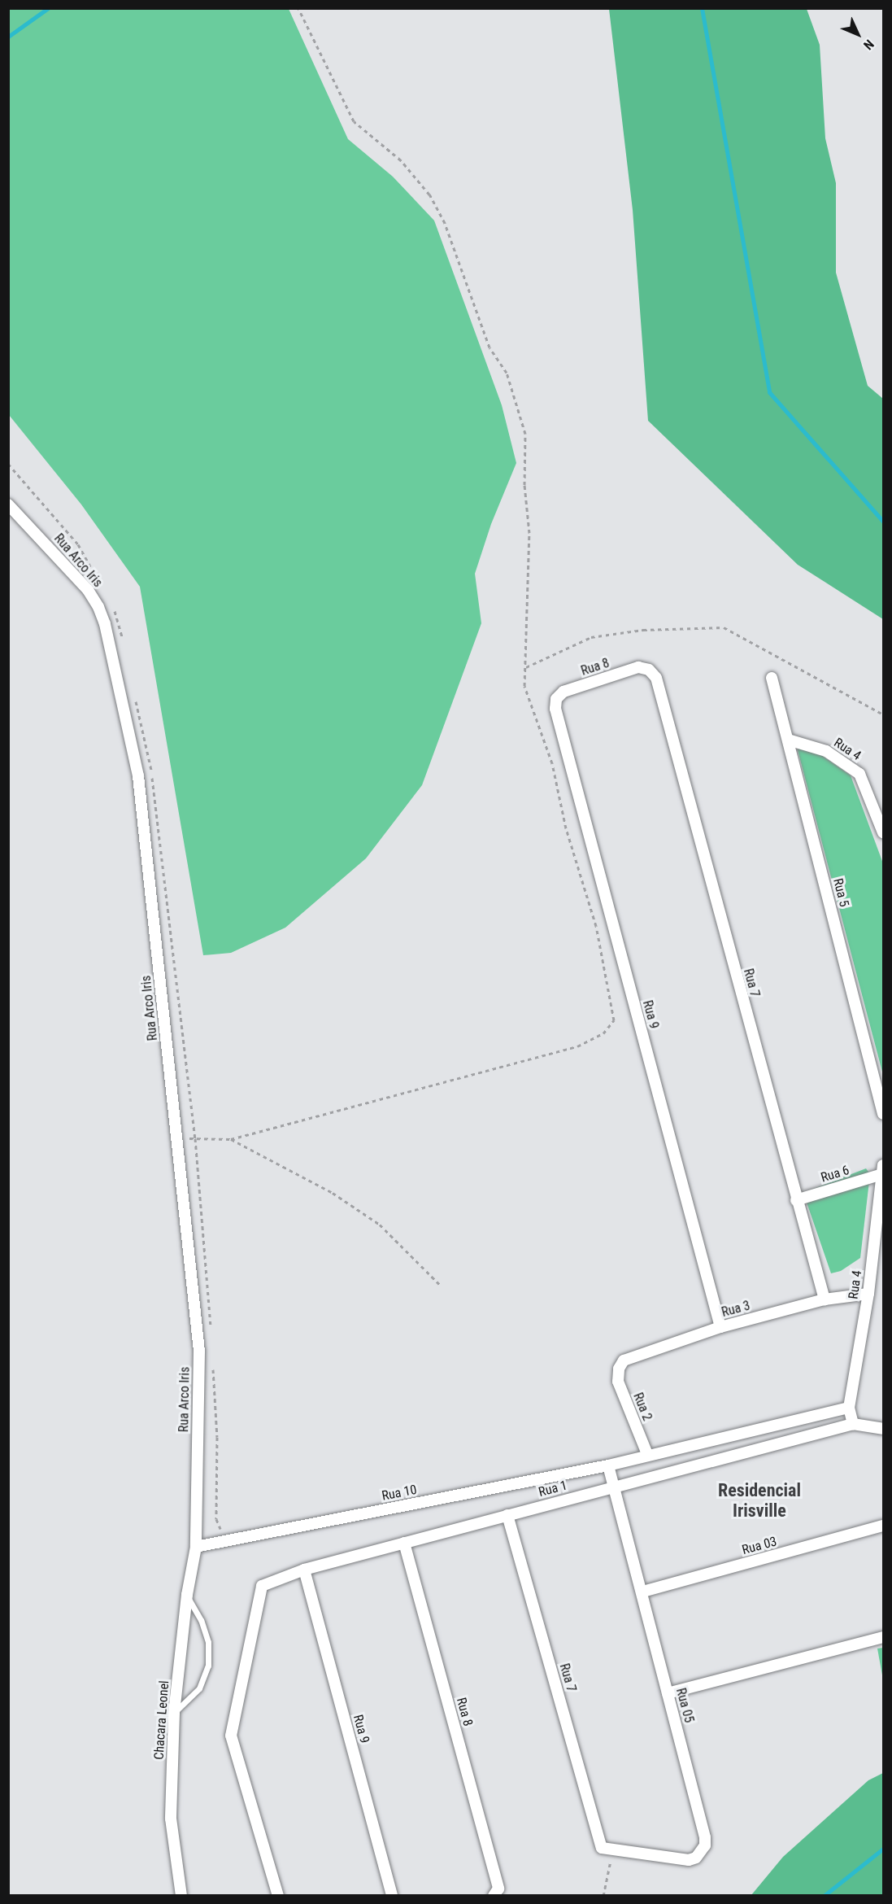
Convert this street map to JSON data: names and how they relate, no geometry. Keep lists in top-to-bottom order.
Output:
{
  "streets": {
    "street": [
      "Rua Arco Iris",
      "Rua 8",
      "Rua 4",
      "Rua 5",
      "Rua 7",
      "Rua 9",
      "Rua 6",
      "Rua 3",
      "Rua 2",
      "Rua 1",
      "Rua 10",
      "Rua 03",
      "Rua 05",
      "Chacara Leonel"
    ]
  },
  "crossings": [
    ["Rua Arco Iris", "Rua 10"],
    ["Rua Arco Iris", "Chacara Leonel"],
    ["Rua 8", "Rua 7"],
    ["Rua 8", "Rua 9"],
    ["Rua 8", "Rua 1"],
    ["Rua 4", "Rua 5"],
    ["Rua 4", "Rua 6"],
    ["Rua 4", "Rua 3"],
    ["Rua 7", "Rua 6"],
    ["Rua 7", "Rua 3"],
    ["Rua 7", "Rua 1"],
    ["Rua 7", "Rua 05"],
    ["Rua 9", "Rua 3"],
    ["Rua 9", "Rua 1"],
    ["Rua 3", "Rua 2"],
    ["Rua 1", "Rua 05"],
    ["Rua 10", "Rua 05"],
    ["Rua 10", "Chacara Leonel"],
    ["Rua 03", "Rua 05"]
  ],
  "districts": ["Residencial Irisville"],
  "north": "bottom right"
}
